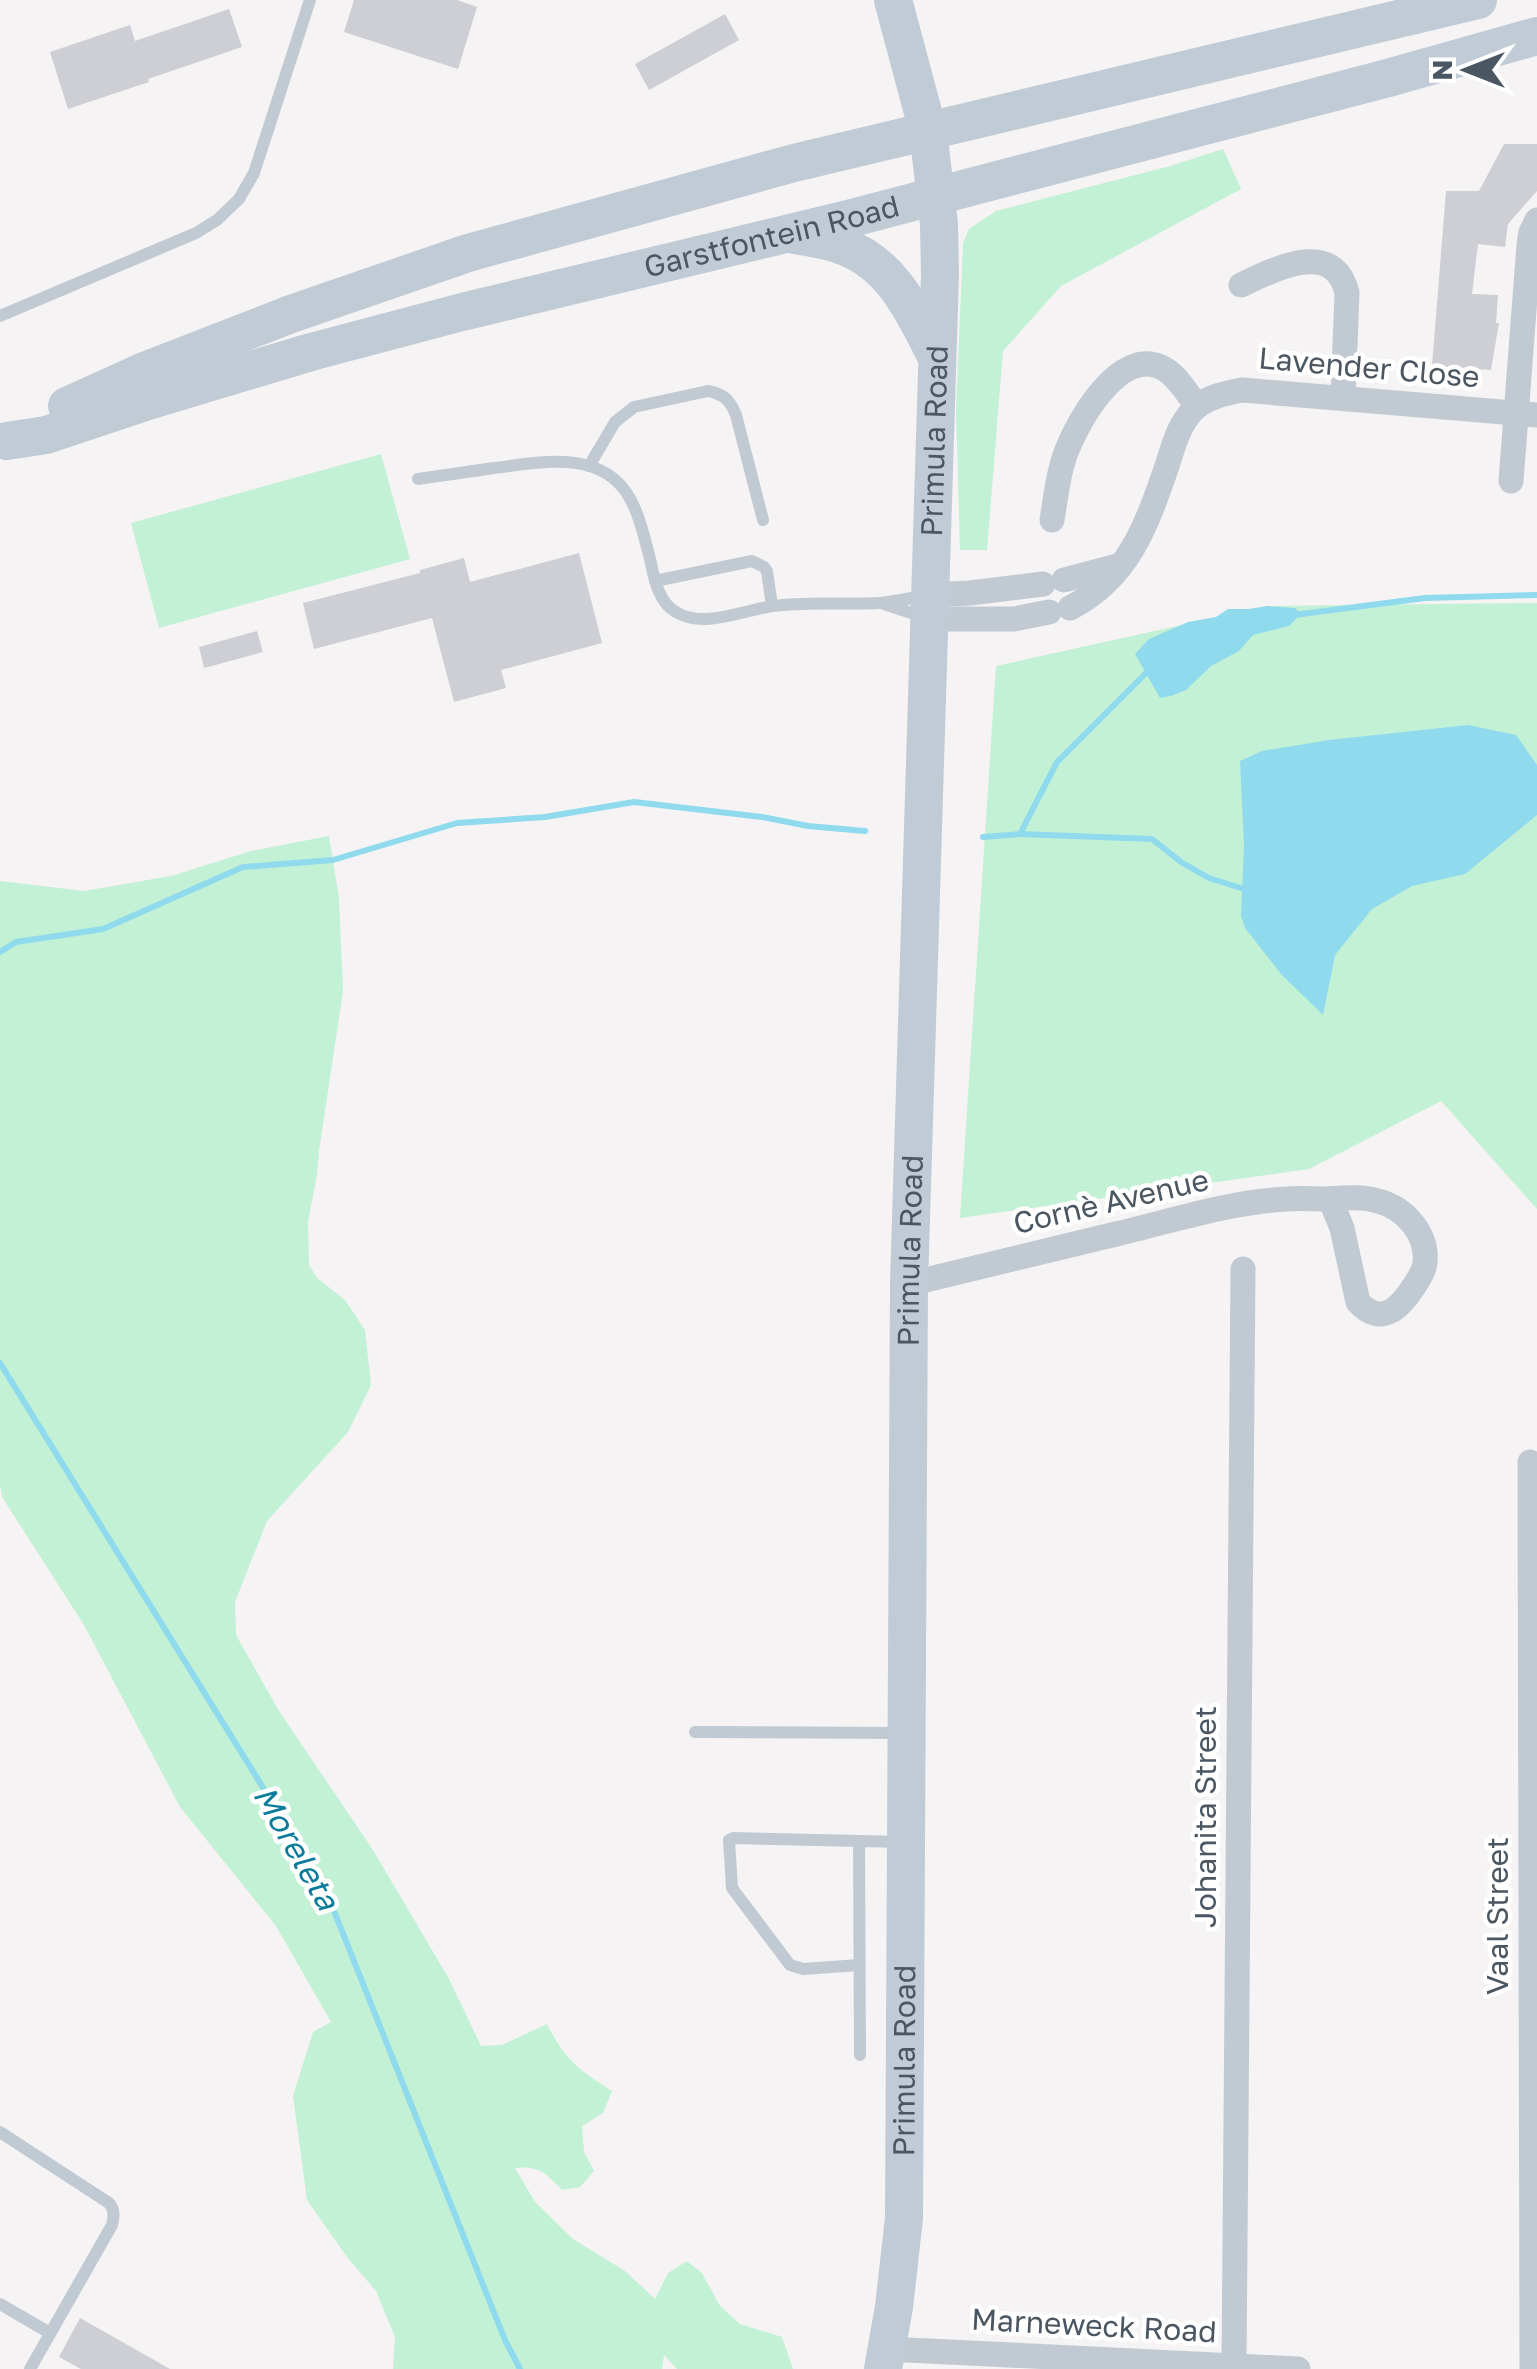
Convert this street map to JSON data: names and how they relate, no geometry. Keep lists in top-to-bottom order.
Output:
{
  "streets": {
    "main road": ["Garstfontein Road", "Primula Road"],
    "street": [
      "Lavender Close",
      "Cornè Avenue",
      "Johanita Street",
      "Vaal Street",
      "Marneweck Road"
    ]
  },
  "crossings": [
    ["Garstfontein Road", "Primula Road"],
    ["Primula Road", "Cornè Avenue"],
    ["Primula Road", "Marneweck Road"],
    ["Johanita Street", "Marneweck Road"]
  ],
  "water": ["Moreleta"],
  "north": "left"
}
